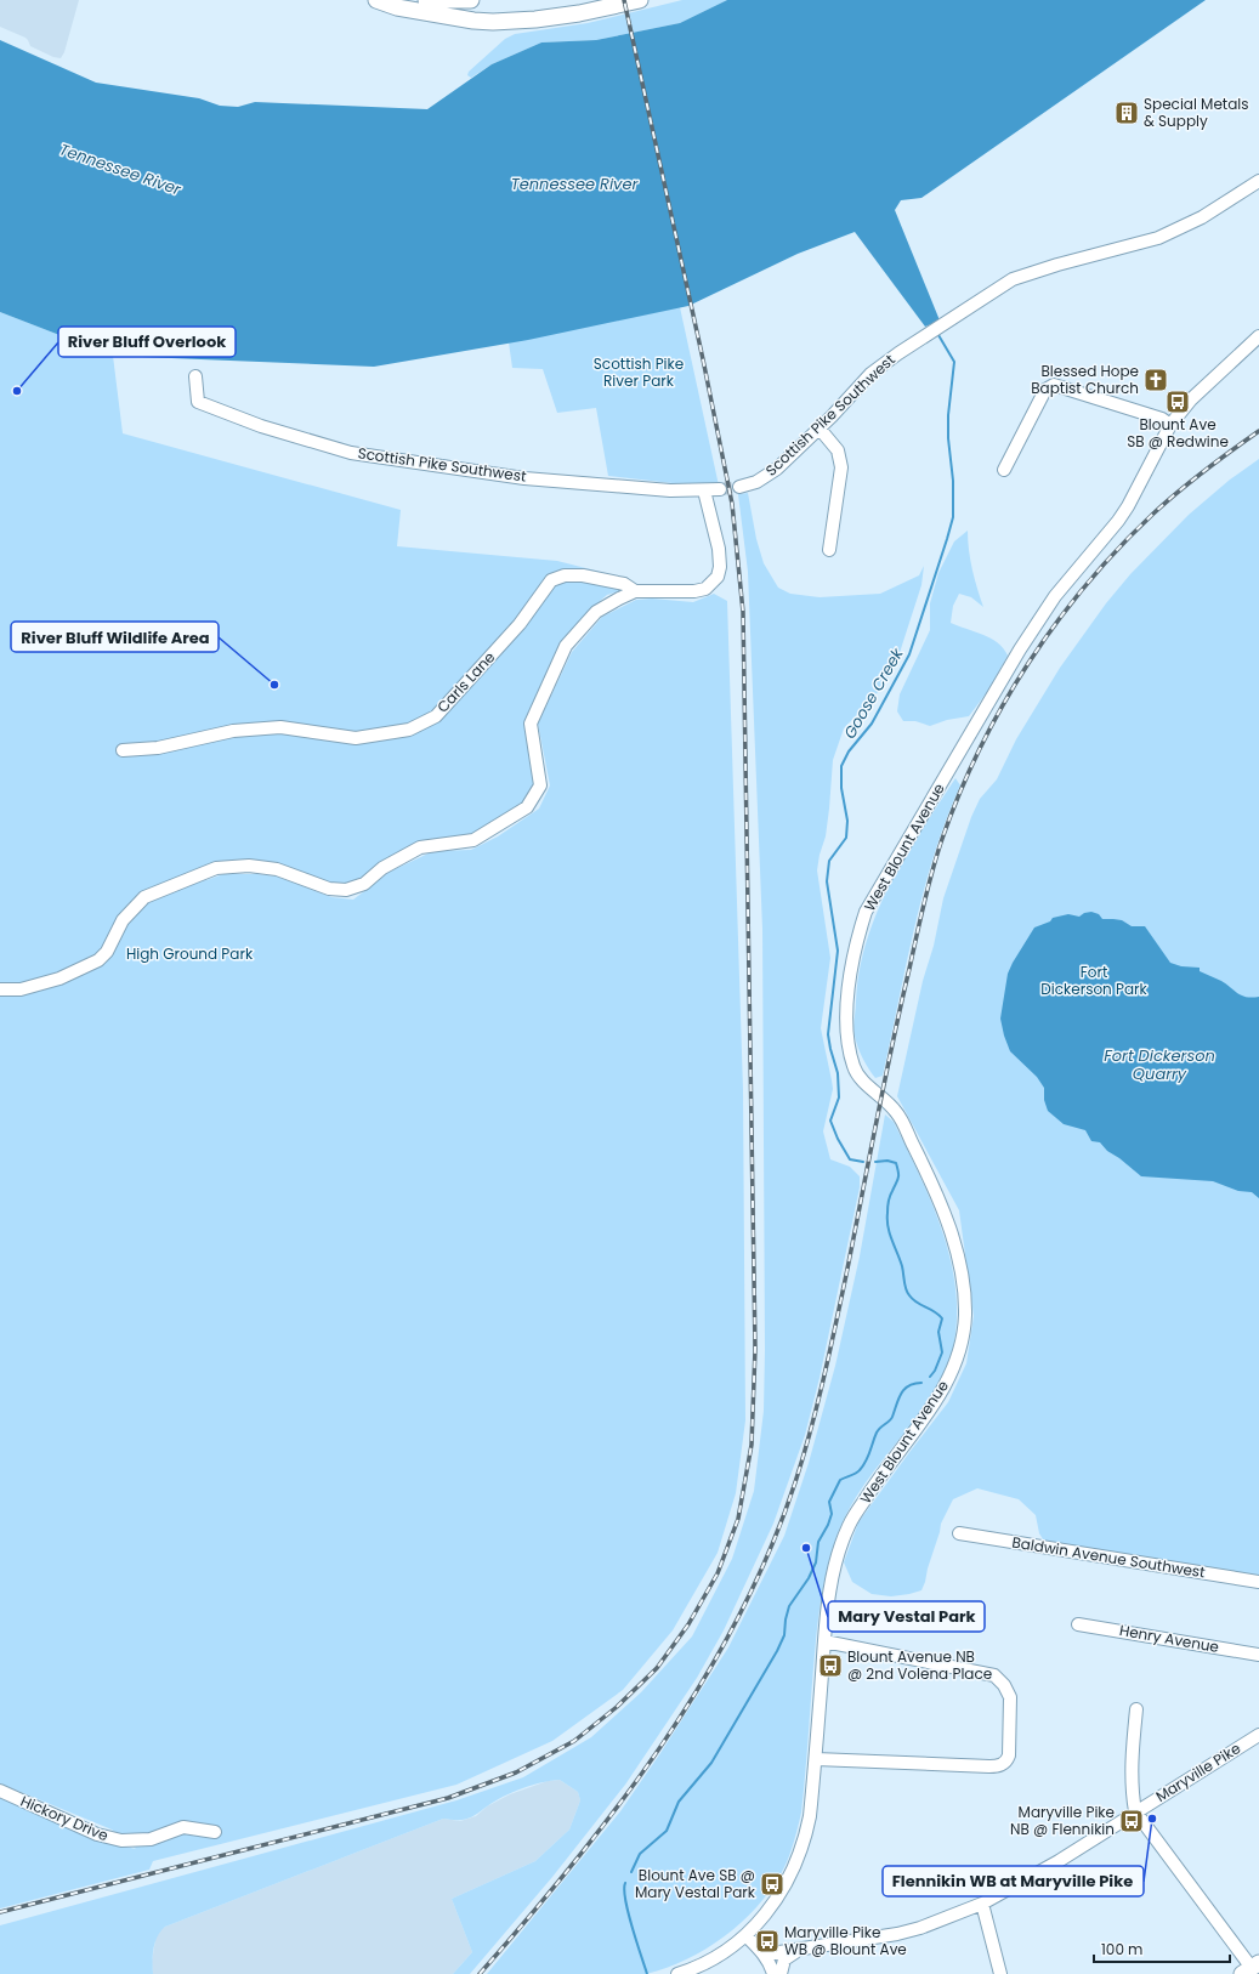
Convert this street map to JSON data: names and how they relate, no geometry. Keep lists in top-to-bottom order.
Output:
{
  "streets": {
    "street": [
      "Scottish Pike Southwest",
      "Carls Lane",
      "West Blount Avenue",
      "Baldwin Avenue Southwest",
      "Henry Avenue",
      "Maryville Pike",
      "Hickory Drive"
    ]
  },
  "water": ["Tennessee River", "Goose Creek", "Fort Dickerson Quarry"],
  "parks": ["Scottish Pike River Park", "High Ground Park", "Fort Dickerson Park"],
  "places": {
    "building": ["Special Metals & Supply"],
    "church": ["Blessed Hope Baptist Church"],
    "other": [
      "River Bluff Overlook",
      "River Bluff Wildlife Area",
      "Mary Vestal Park",
      "Flennikin WB at Maryville Pike"
    ],
    "bus stop": [
      "Blount Ave SB @ Redwine",
      "Blount Avenue NB @ 2nd Volena Place",
      "Maryville Pike NB @ Flennikin",
      "Blount Ave SB @ Mary Vestal Park",
      "Maryville Pike WB @ Blount Ave"
    ]
  },
  "scale_bar": "100 m"
}
